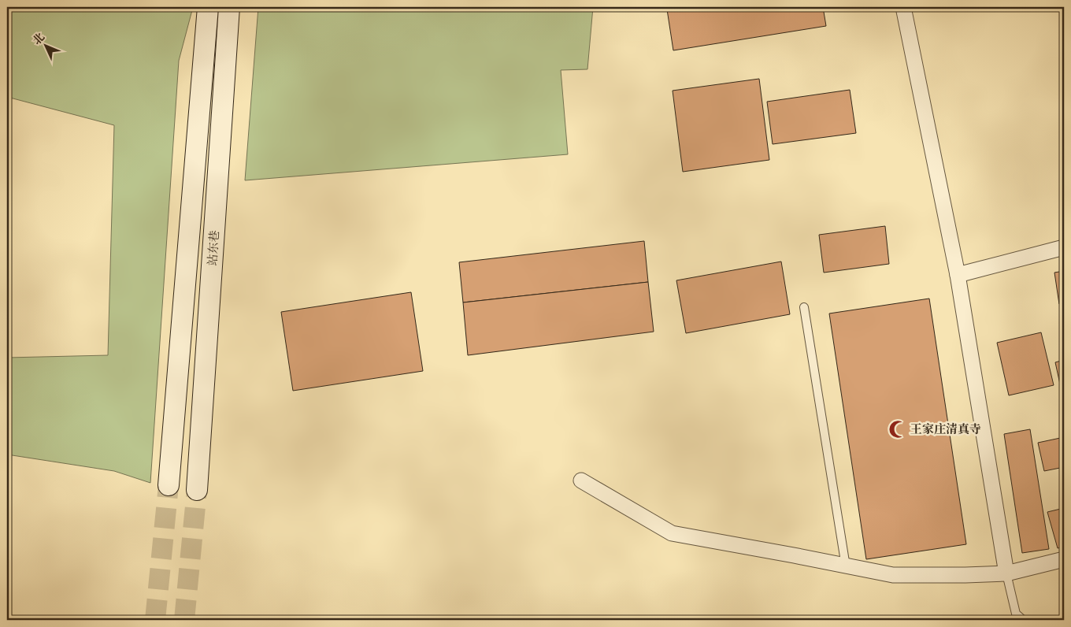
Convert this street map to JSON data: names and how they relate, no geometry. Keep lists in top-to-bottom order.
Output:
{
  "streets": {
    "main road": ["站东巷"]
  },
  "places": {
    "mosque": ["王家庄清真寺"]
  },
  "north": "top left"
}
